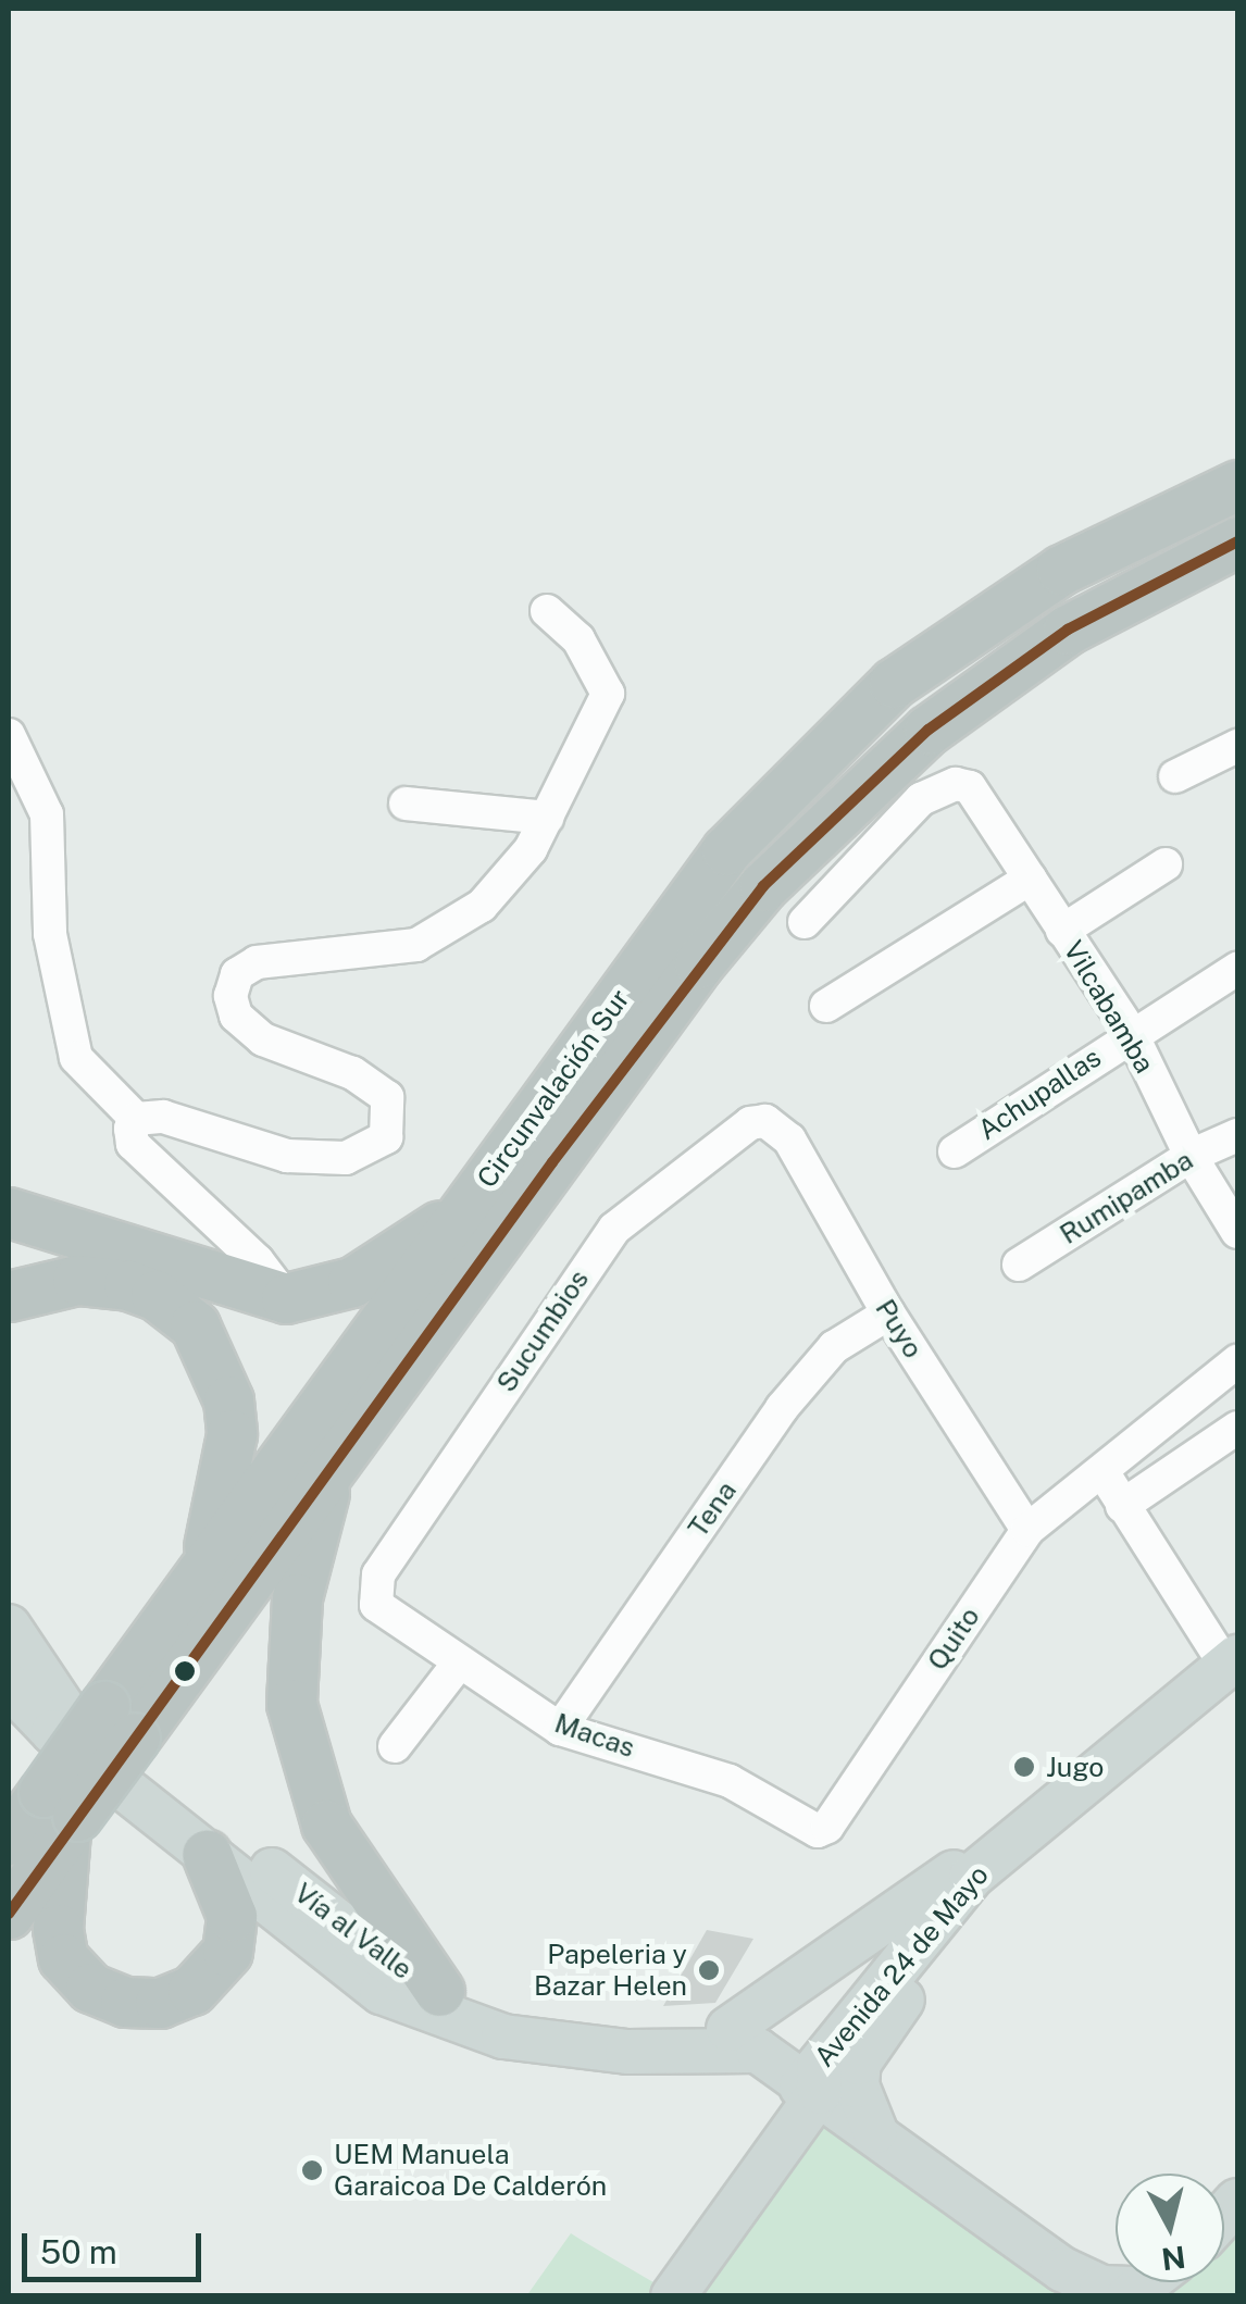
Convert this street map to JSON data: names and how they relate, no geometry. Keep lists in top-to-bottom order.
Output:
{
  "streets": {
    "highway": ["Circunvalación Sur"],
    "main road": ["Vía al Valle", "Avenida 24 de Mayo"],
    "street": [
      "Vilcabamba",
      "Achupallas",
      "Rumipamba",
      "Puyo",
      "Sucumbios",
      "Tena",
      "Quito",
      "Macas"
    ]
  },
  "crossings": [
    ["Vilcabamba", "Achupallas"],
    ["Vilcabamba", "Rumipamba"],
    ["Puyo", "Sucumbios"],
    ["Puyo", "Tena"],
    ["Puyo", "Quito"],
    ["Sucumbios", "Macas"],
    ["Tena", "Macas"],
    ["Quito", "Macas"],
    ["Vía al Valle", "Avenida 24 de Mayo"]
  ],
  "places": ["Jugo", "Papeleria y Bazar Helen", "UEM Manuela Garaicoa De Calderón"],
  "scale_bar": "50 m",
  "north": "bottom"
}
